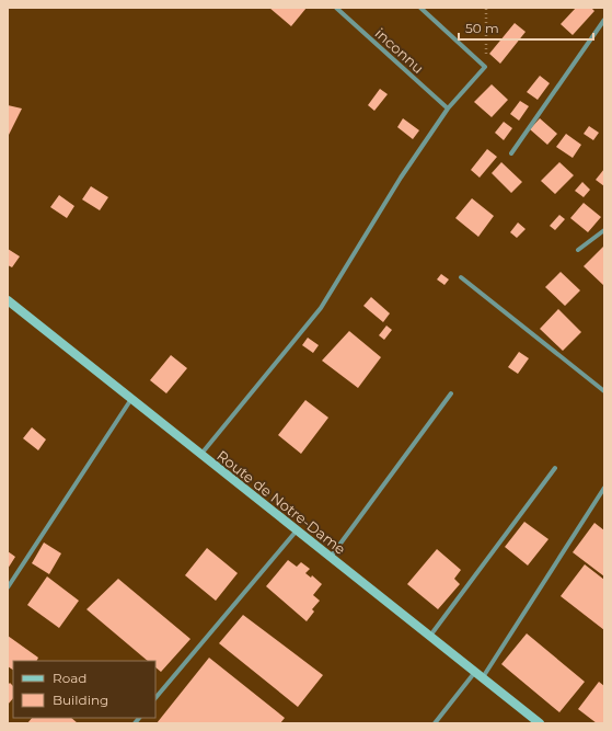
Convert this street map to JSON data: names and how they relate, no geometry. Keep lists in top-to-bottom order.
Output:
{
  "streets": {
    "street": ["inconnu", "Route de Notre-Dame"]
  },
  "legend": ["Road", "Building"],
  "scale_bar": "50 m"
}
